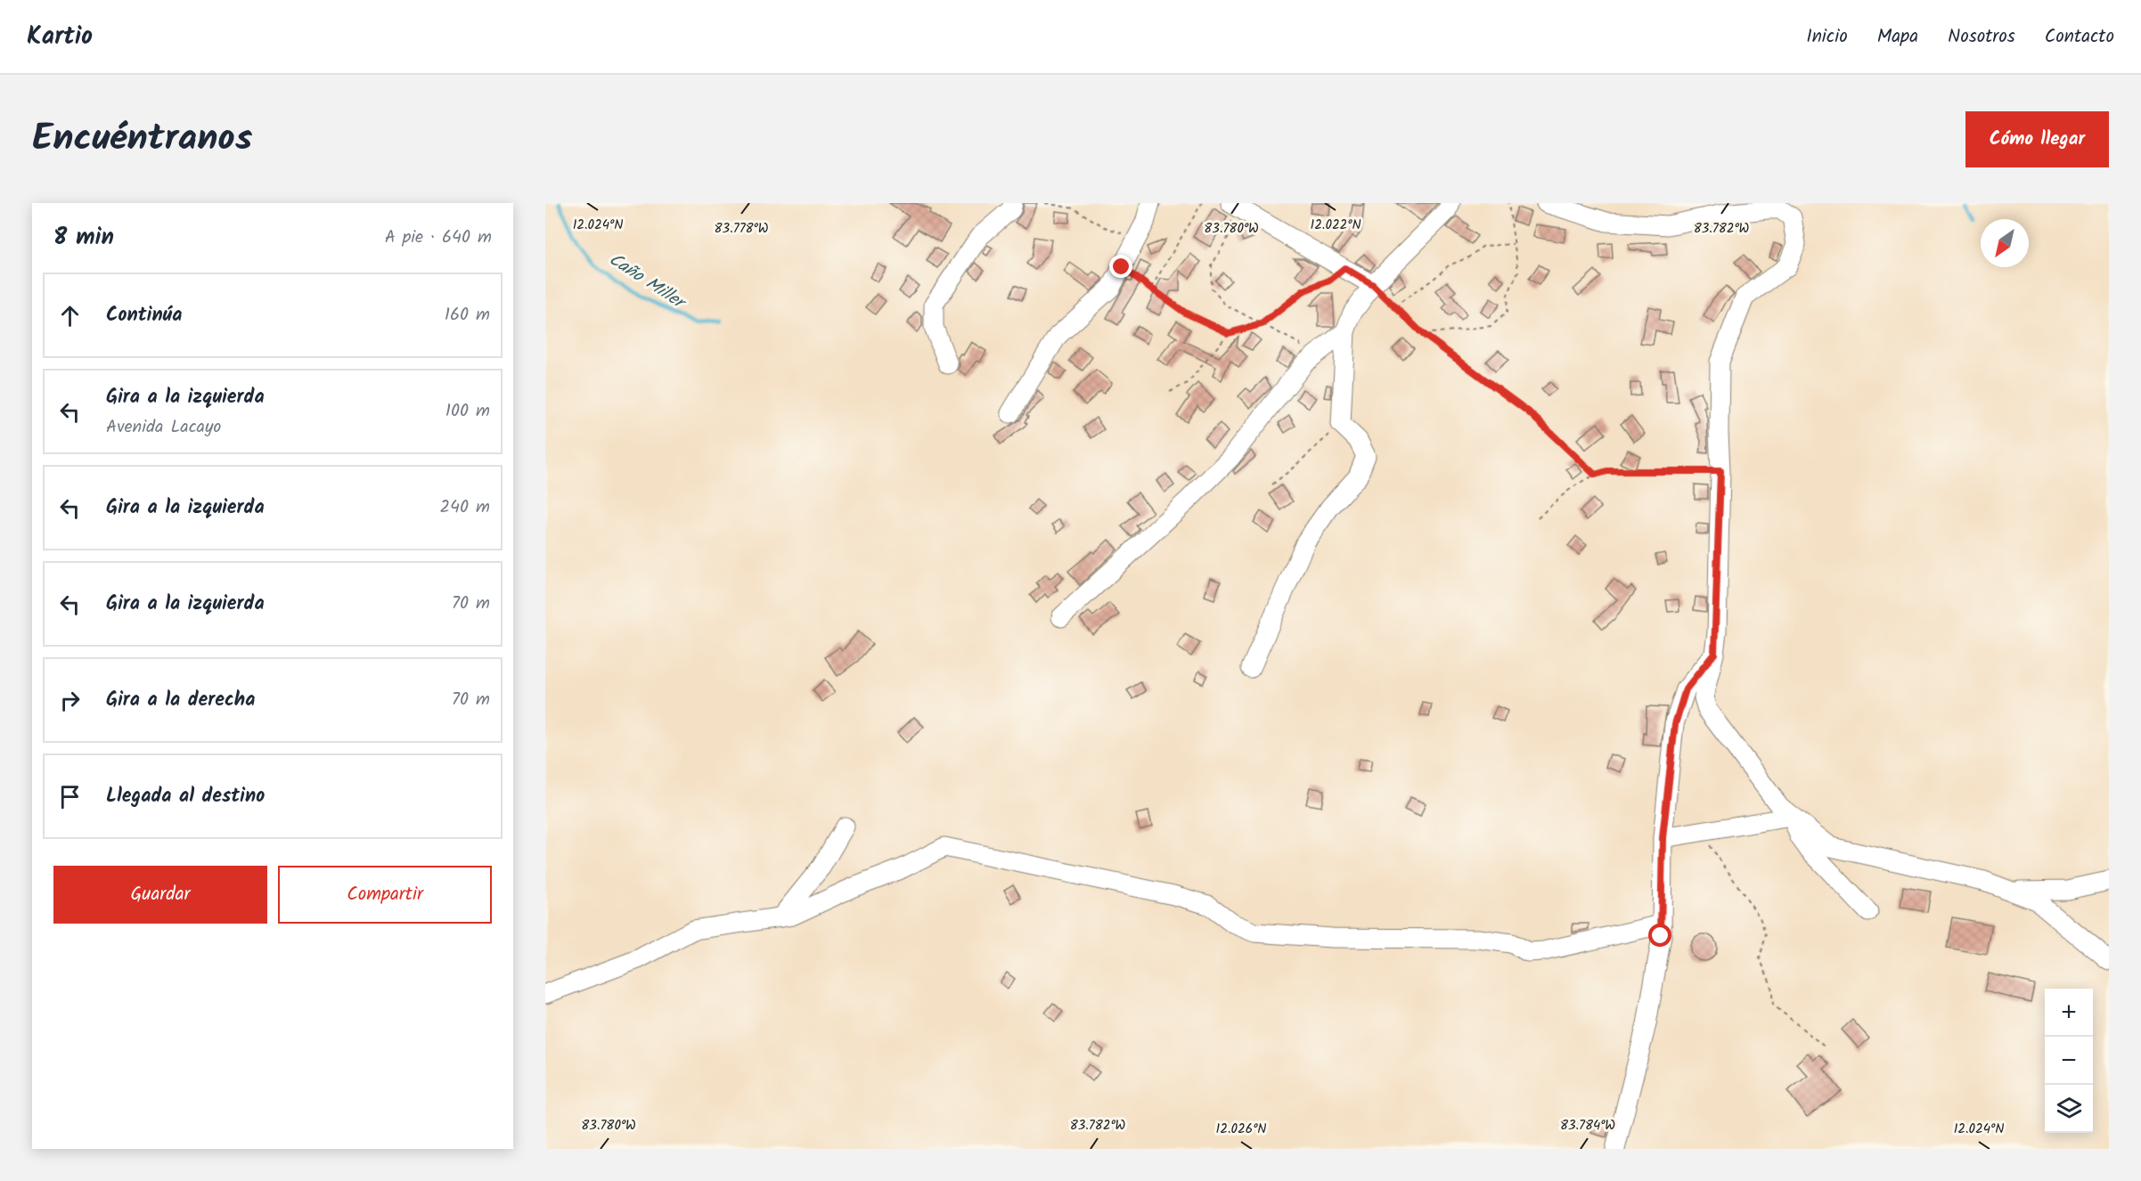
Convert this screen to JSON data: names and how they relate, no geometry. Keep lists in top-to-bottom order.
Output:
{
  "water": ["Caño Miller"],
  "north": "bottom left",
  "page": {
    "header": "Kartio",
    "nav": [
      "Inicio",
      "Mapa",
      "Nosotros",
      "Contacto"
    ],
    "title": "Encuéntranos",
    "buttons": [
      "Cómo llegar",
      ["Guardar", "Compartir"]
    ],
    "heading": ["8 min", "A pie · 640 m"],
    "list": [
      ["Continúa", "160 m"],
      ["Gira a la izquierda", "Avenida Lacayo", "100 m"],
      ["Gira a la izquierda", "240 m"],
      ["Gira a la izquierda", "70 m"],
      ["Gira a la derecha", "70 m"],
      "Llegada al destino"
    ],
    "map_buttons": ["+", "−"]
  },
  "coordinates": [
    "12.024°N",
    "12.022°N",
    "83.778°W",
    "83.780°W",
    "83.782°W",
    "83.784°W",
    "12.026°N"
  ]
}
